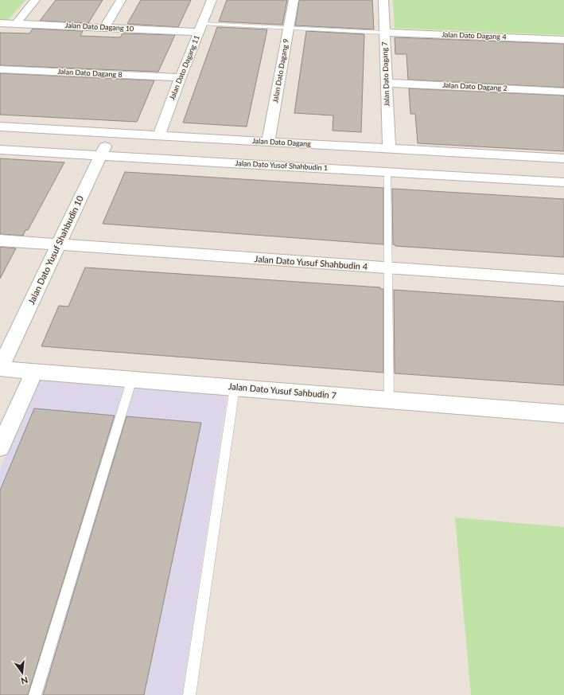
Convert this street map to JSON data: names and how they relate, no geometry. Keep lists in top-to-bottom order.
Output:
{
  "streets": {
    "street": [
      "Jalan Dato Dagang 10",
      "Jalan Dato Dagang 4",
      "Jalan Dato Dagang 11",
      "Jalan Dato Dagang 9",
      "Jalan Dato Dagang 8",
      "Jalan Dato Dagang 7",
      "Jalan Dato Dagang 2",
      "Jalan Dato Dagang",
      "Jalan Dato Yusof Shahbudin 1",
      "Jalan Dato Yusuf Shahbudin 10",
      "Jalan Dato Yusuf Shahbudin 4",
      "Jalan Dato Yusuf Sahbudin 7"
    ]
  },
  "crossings": [
    ["Jalan Dato Dagang 10", "Jalan Dato Dagang 11"],
    ["Jalan Dato Dagang 4", "Jalan Dato Dagang 7"],
    ["Jalan Dato Dagang 11", "Jalan Dato Dagang 8"],
    ["Jalan Dato Dagang 11", "Jalan Dato Dagang"],
    ["Jalan Dato Dagang 9", "Jalan Dato Dagang"],
    ["Jalan Dato Dagang 7", "Jalan Dato Dagang 2"],
    ["Jalan Dato Dagang 7", "Jalan Dato Dagang"],
    ["Jalan Dato Dagang", "Jalan Dato Yusuf Shahbudin 10"],
    ["Jalan Dato Yusof Shahbudin 1", "Jalan Dato Yusuf Shahbudin 10"],
    ["Jalan Dato Yusuf Shahbudin 10", "Jalan Dato Yusuf Shahbudin 4"],
    ["Jalan Dato Yusuf Shahbudin 10", "Jalan Dato Yusuf Sahbudin 7"]
  ],
  "north": "bottom"
}
